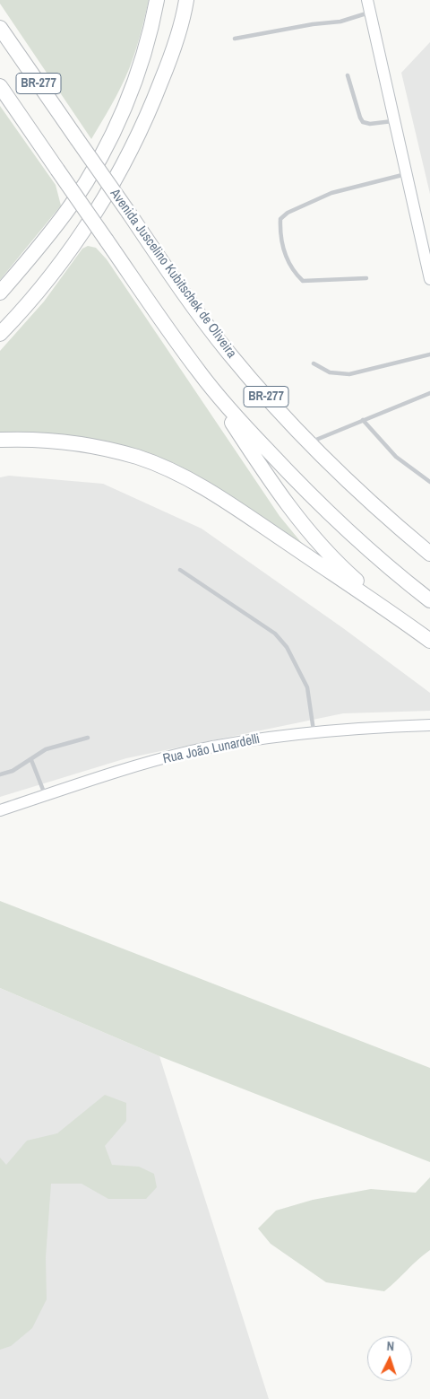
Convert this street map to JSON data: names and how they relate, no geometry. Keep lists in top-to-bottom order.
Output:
{
  "streets": {
    "highway": ["BR-277", "Avenida Juscelino Kubitschek de Oliveira"],
    "street": ["Rua João Lunardelli"]
  },
  "north": "top"
}
